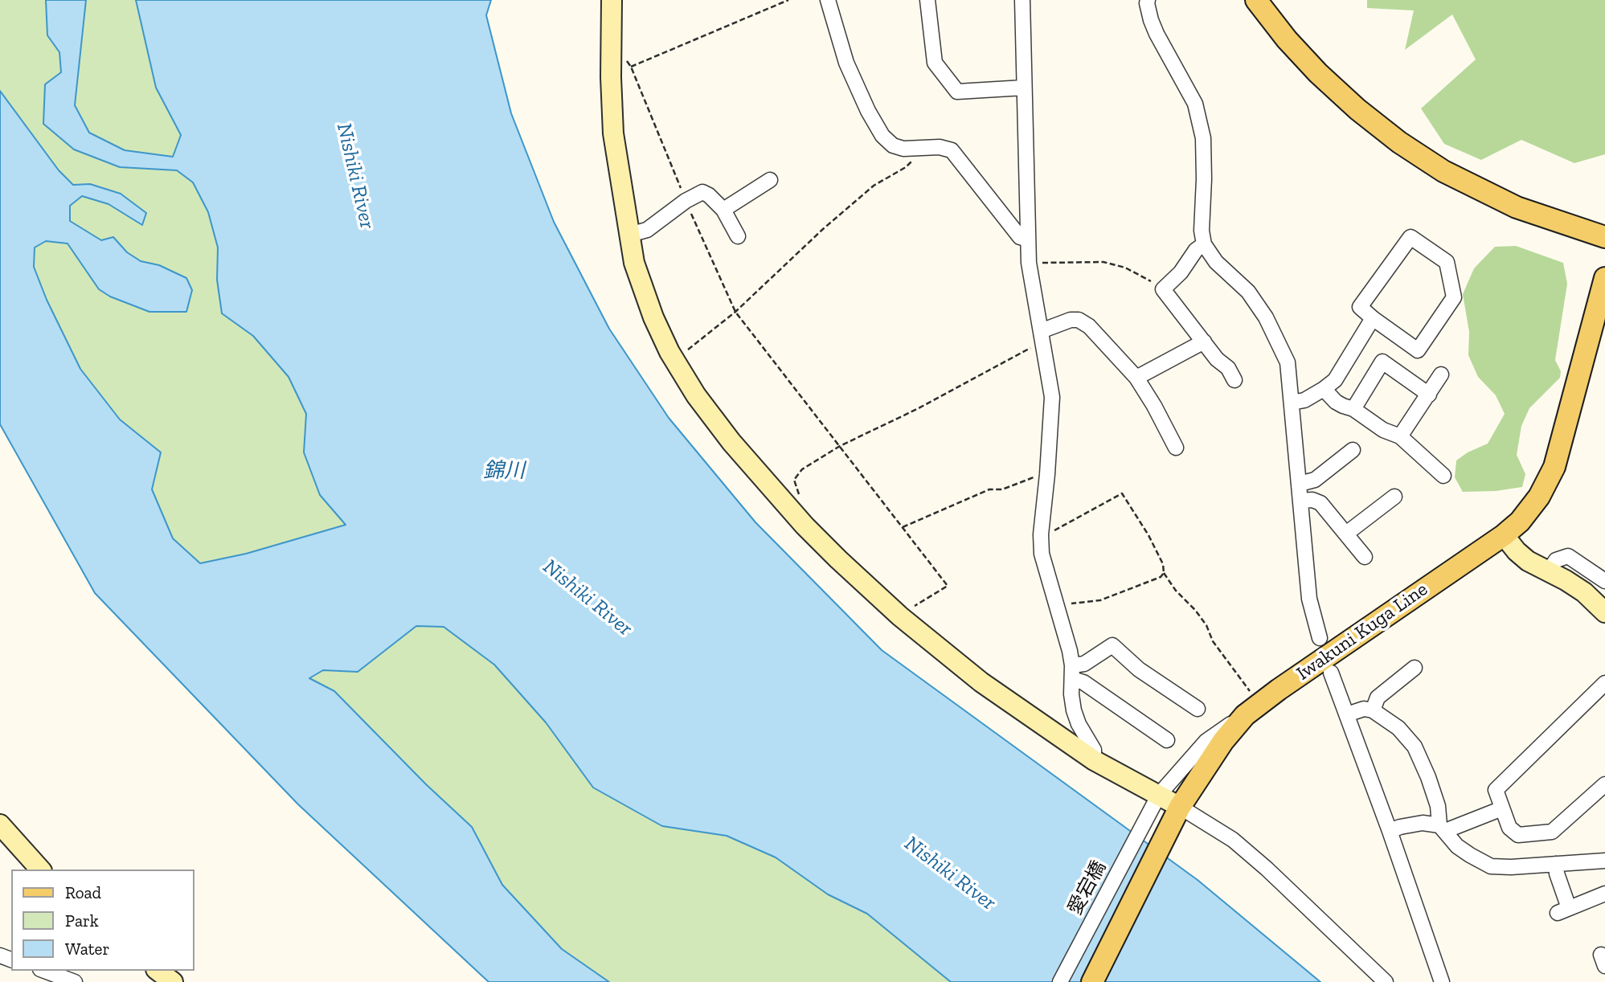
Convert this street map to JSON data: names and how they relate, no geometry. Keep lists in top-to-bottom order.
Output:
{
  "streets": {
    "main road": ["Iwakuni Kuga Line"],
    "street": ["愛宕橋"]
  },
  "crossings": [
    ["Iwakuni Kuga Line", "愛宕橋"]
  ],
  "water": ["Nishiki River", "錦川"],
  "legend": ["Road", "Park", "Water"]
}
